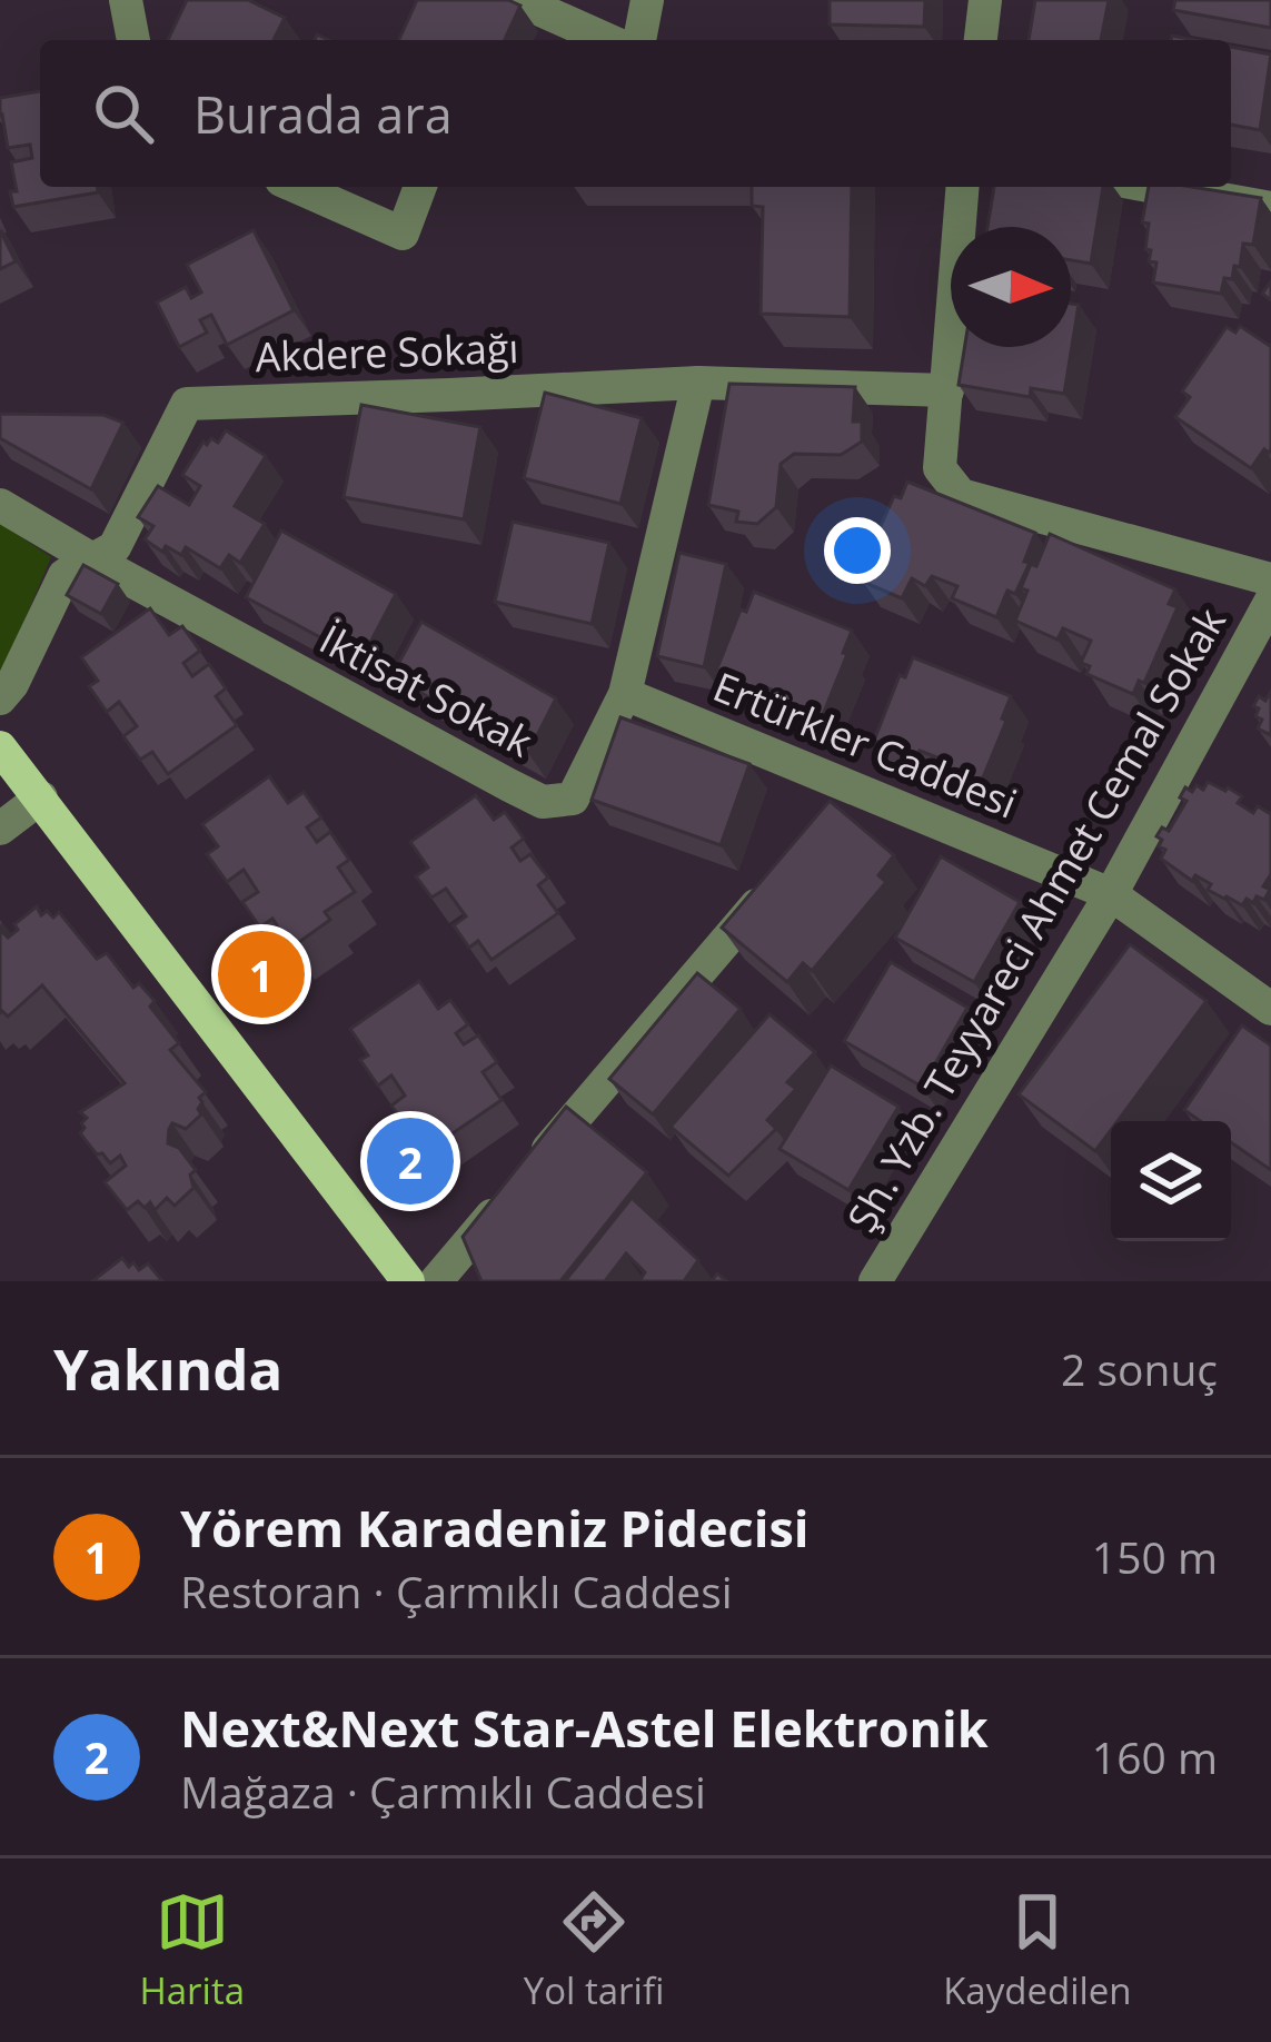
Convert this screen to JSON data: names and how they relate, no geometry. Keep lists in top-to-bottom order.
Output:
{
  "streets": {
    "street": [
      "Akdere Sokağı",
      "İktisat Sokak",
      "Ertürkler Caddesi",
      "Şh. Yzb. Teyyareci Ahmet Cemal Sokak"
    ]
  },
  "crossings": [
    ["Akdere Sokağı", "İktisat Sokak"],
    ["İktisat Sokak", "Ertürkler Caddesi"],
    ["Ertürkler Caddesi", "Şh. Yzb. Teyyareci Ahmet Cemal Sokak"]
  ],
  "north": "right",
  "page": {
    "search": "Burada ara",
    "pins": ["1", "2"],
    "heading": ["Yakında", "2 sonuç"],
    "list": [
      {
        "mark": "1",
        "name": "Yörem Karadeniz Pidecisi",
        "note": "Restoran · Çarmıklı Caddesi",
        "value": "150 m"
      },
      {
        "mark": "2",
        "name": "Next&Next Star-Astel Elektronik",
        "note": "Mağaza · Çarmıklı Caddesi",
        "value": "160 m"
      }
    ],
    "nav": ["Harita", "Yol tarifi", "Kaydedilen"]
  }
}
